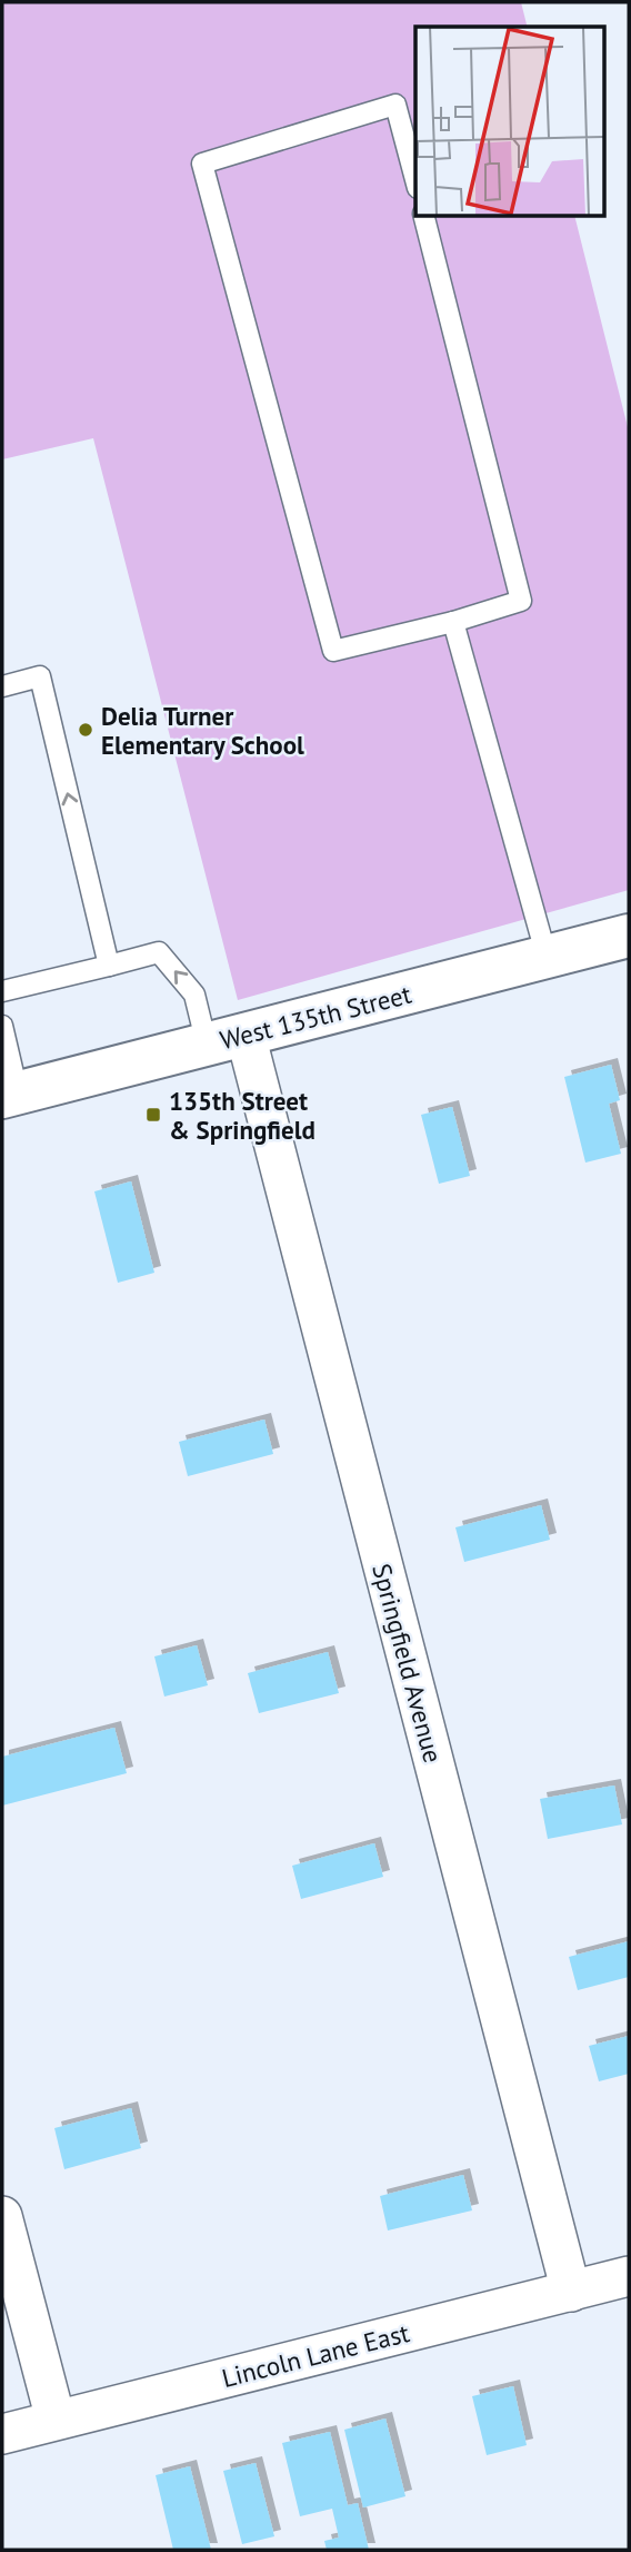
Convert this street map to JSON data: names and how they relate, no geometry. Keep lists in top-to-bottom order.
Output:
{
  "streets": {
    "street": ["West 135th Street", "Springfield Avenue", "Lincoln Lane East"]
  },
  "crossings": [
    ["West 135th Street", "Springfield Avenue"],
    ["Springfield Avenue", "Lincoln Lane East"]
  ],
  "places": {
    "other": ["Delia Turner Elementary School"],
    "transit": ["135th Street & Springfield"]
  }
}
